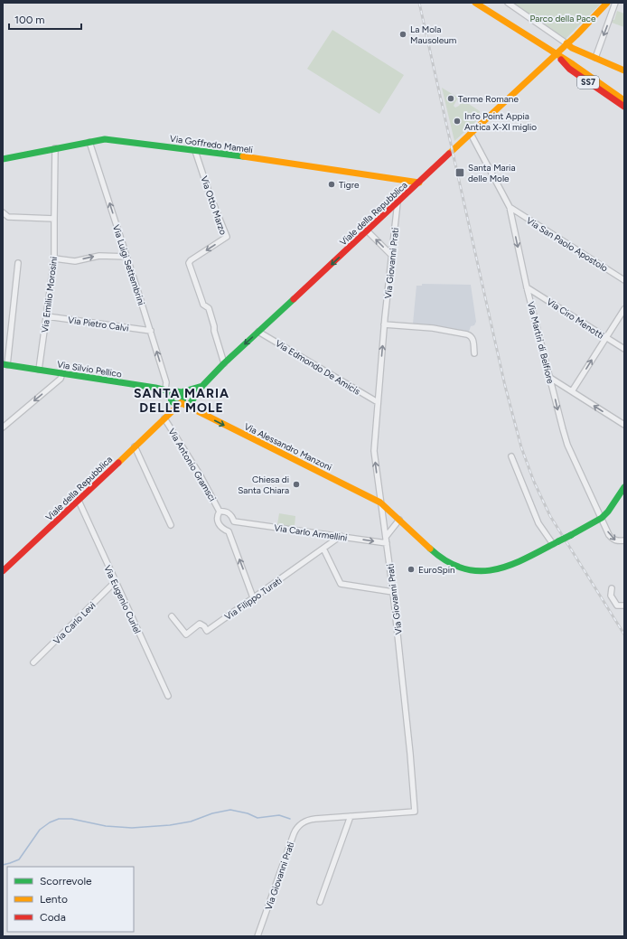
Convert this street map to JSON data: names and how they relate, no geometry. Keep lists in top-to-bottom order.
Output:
{
  "streets": {
    "street": [
      "SS7",
      "Via Goffredo Mameli",
      "Via Otto Marzo",
      "Viale della Repubblica",
      "Via San Paolo Apostolo",
      "Via Giovanni Prati",
      "Via Luigi Settembrini",
      "Via Emilio Morosini",
      "Via Ciro Menotti",
      "Via Pietro Calvi",
      "Via Martiri di Belfiore",
      "Via Edmondo De Amicis",
      "Via Silvio Pellico",
      "Via Alessandro Manzoni",
      "Via Antonio Gramsci",
      "Via Carlo Armellini",
      "Via Filippo Turati",
      "Via Eugenio Curiel",
      "Via Carlo Levi"
    ]
  },
  "crossings": [
    ["SS7", "Viale della Repubblica"],
    ["Via Goffredo Mameli", "Via Otto Marzo"],
    ["Via Goffredo Mameli", "Viale della Repubblica"],
    ["Via Goffredo Mameli", "Via Luigi Settembrini"],
    ["Via Goffredo Mameli", "Via Emilio Morosini"],
    ["Via Otto Marzo", "Viale della Repubblica"],
    ["Viale della Repubblica", "Via Giovanni Prati"],
    ["Viale della Repubblica", "Via Martiri di Belfiore"],
    ["Viale della Repubblica", "Via Edmondo De Amicis"],
    ["Viale della Repubblica", "Via Silvio Pellico"],
    ["Viale della Repubblica", "Via Alessandro Manzoni"],
    ["Viale della Repubblica", "Via Antonio Gramsci"],
    ["Viale della Repubblica", "Via Eugenio Curiel"],
    ["Via San Paolo Apostolo", "Via Martiri di Belfiore"],
    ["Via Giovanni Prati", "Via Edmondo De Amicis"],
    ["Via Giovanni Prati", "Via Alessandro Manzoni"],
    ["Via Giovanni Prati", "Via Carlo Armellini"],
    ["Via Luigi Settembrini", "Via Pietro Calvi"],
    ["Via Luigi Settembrini", "Via Silvio Pellico"],
    ["Via Emilio Morosini", "Via Pietro Calvi"],
    ["Via Emilio Morosini", "Via Silvio Pellico"],
    ["Via Ciro Menotti", "Via Martiri di Belfiore"],
    ["Via Martiri di Belfiore", "Via Alessandro Manzoni"],
    ["Via Silvio Pellico", "Via Alessandro Manzoni"],
    ["Via Antonio Gramsci", "Via Carlo Armellini"],
    ["Via Carlo Armellini", "Via Filippo Turati"],
    ["Via Eugenio Curiel", "Via Carlo Levi"]
  ],
  "one_way": [
    "Via Otto Marzo",
    "Via Luigi Settembrini",
    "Via Martiri di Belfiore",
    "Via Alessandro Manzoni"
  ],
  "districts": ["SANTA MARIA DELLE MOLE"],
  "parks": ["Parco della Pace"],
  "places": {
    "other": [
      "La Mola Mausoleum",
      "Terme Romane",
      "Info Point Appia Antica X-XI miglio",
      "Tigre",
      "Chiesa di Santa Chiara",
      "EuroSpin"
    ],
    "transit": ["Santa Maria delle Mole"]
  },
  "legend": ["Scorrevole", "Lento", "Coda"],
  "scale_bar": "100 m"
}
